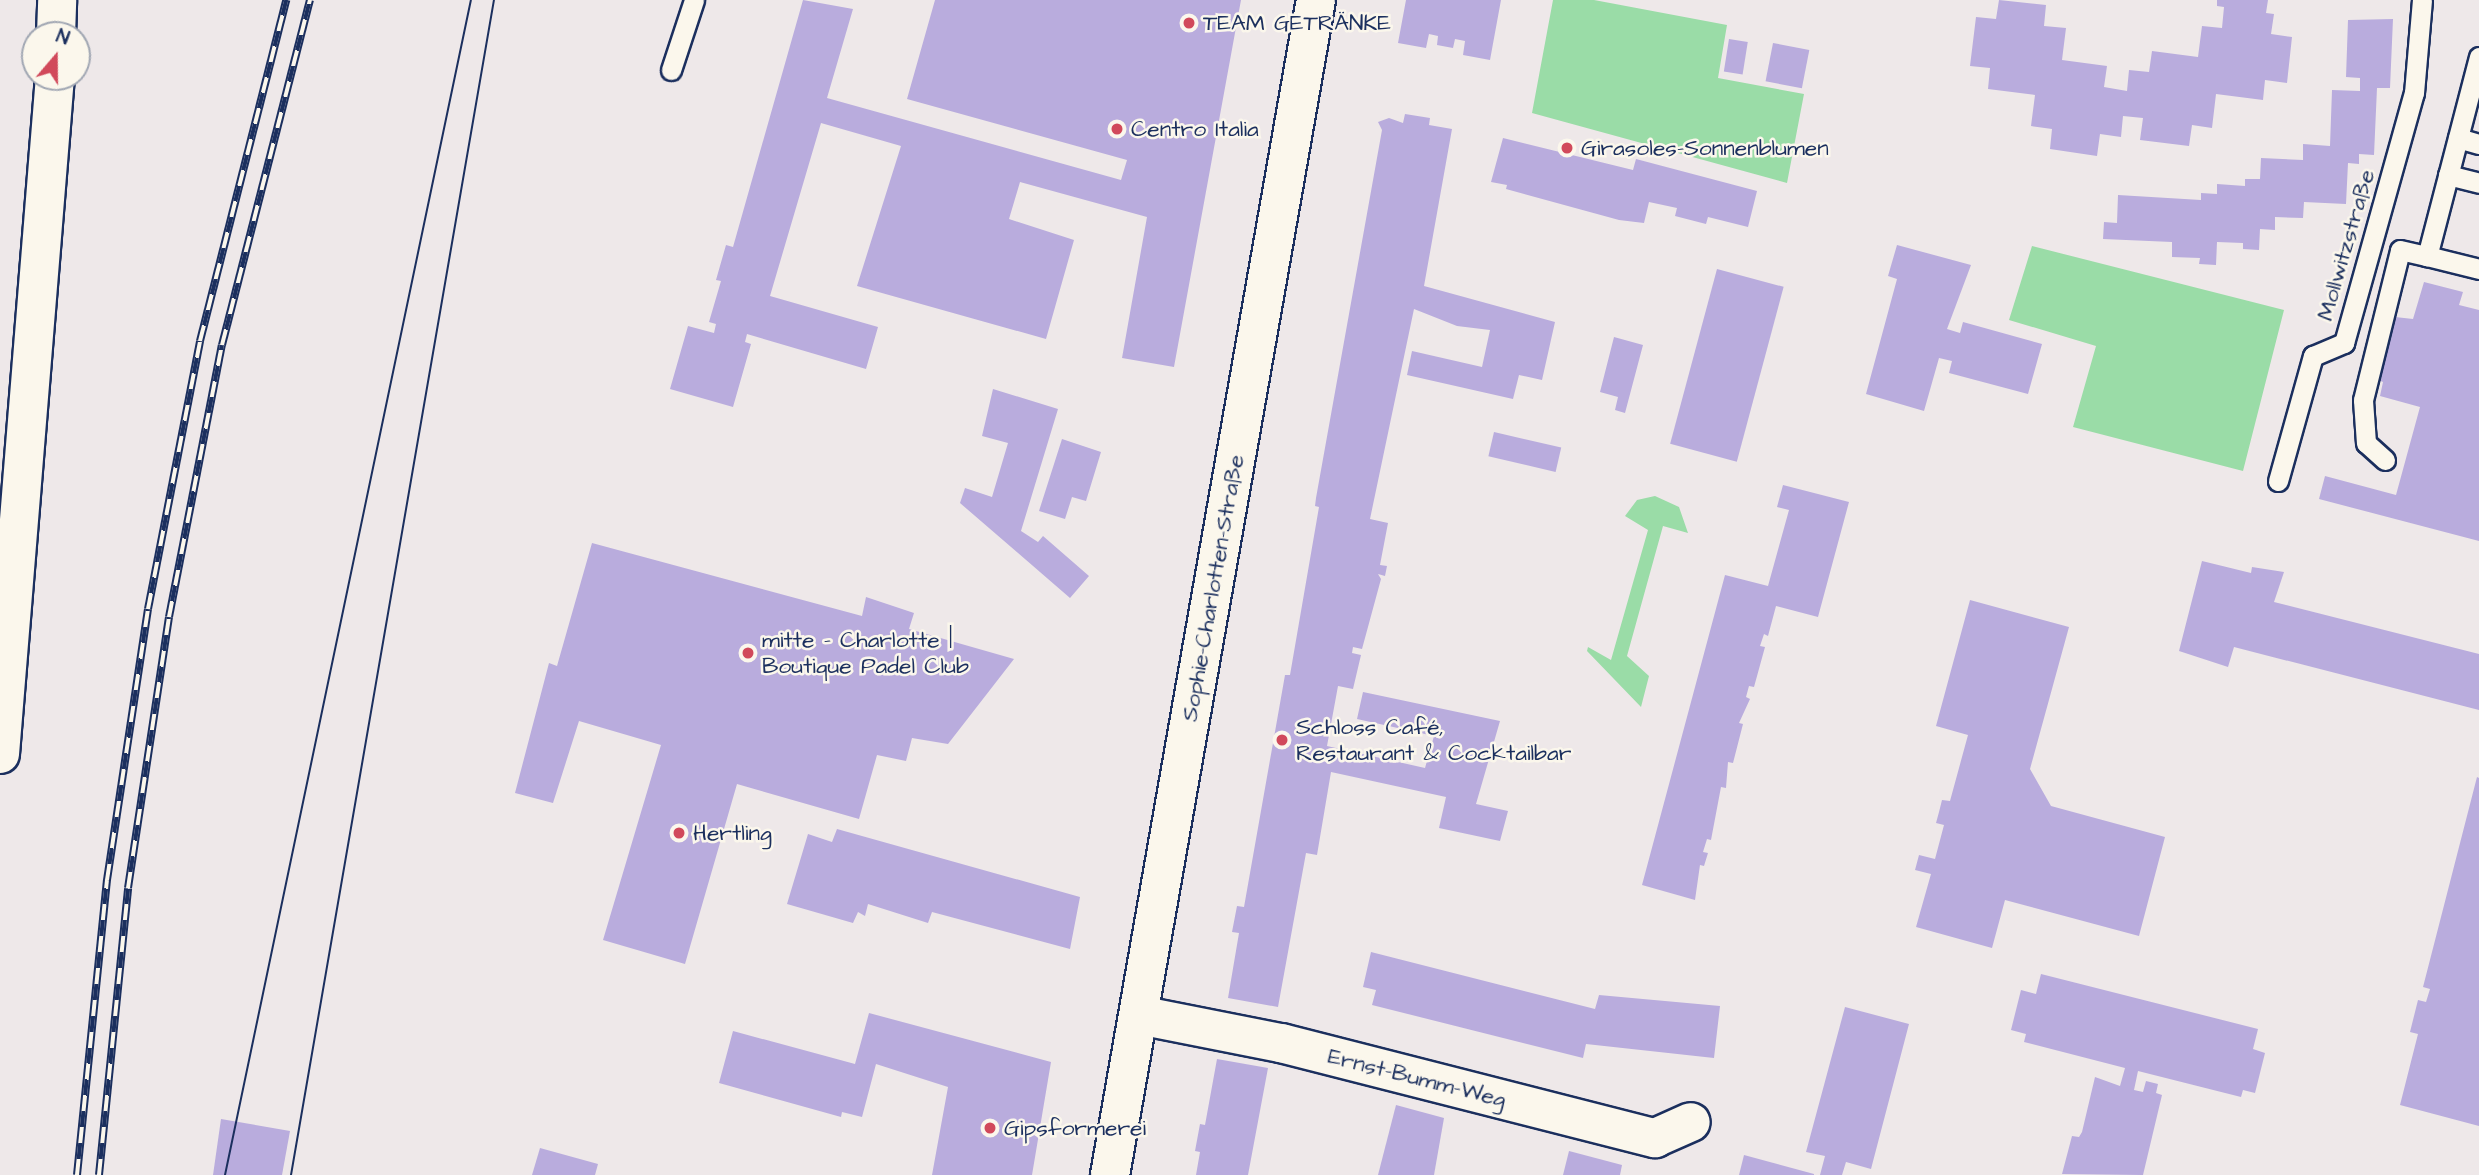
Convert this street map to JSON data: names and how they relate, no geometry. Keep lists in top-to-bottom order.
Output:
{
  "streets": {
    "main road": ["Sophie-Charlotten-Straße", "Ernst-Bumm-Weg"],
    "lane": ["Mollwitzstraße"]
  },
  "crossings": [
    ["Sophie-Charlotten-Straße", "Ernst-Bumm-Weg"]
  ],
  "places": [
    "TEAM GETRÄNKE",
    "Centro Italia",
    "Girasoles-Sonnenblumen",
    "mitte - Charlotte | Boutique Padel Club",
    "Schloss Café, Restaurant & Cocktailbar",
    "Hertling",
    "Gipsformerei"
  ],
  "north": "top"
}
